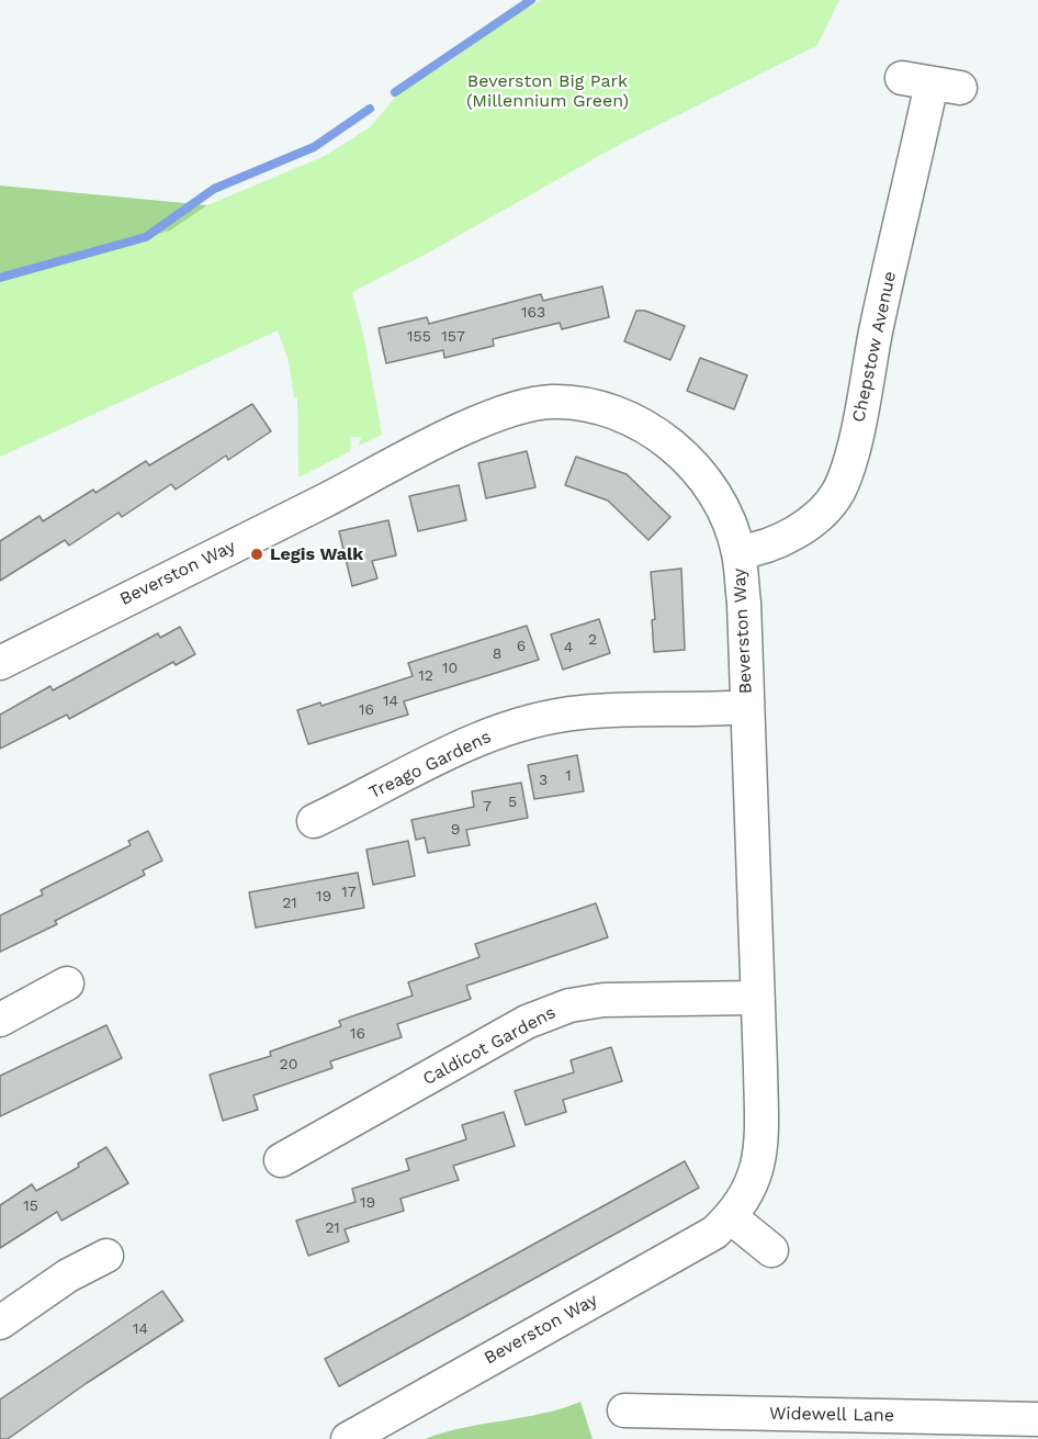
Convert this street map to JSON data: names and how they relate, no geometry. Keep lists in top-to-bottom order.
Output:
{
  "streets": {
    "street": [
      "Chepstow Avenue",
      "Beverston Way",
      "Treago Gardens",
      "Caldicot Gardens",
      "Widewell Lane"
    ]
  },
  "crossings": [
    ["Chepstow Avenue", "Beverston Way"],
    ["Beverston Way", "Treago Gardens"],
    ["Beverston Way", "Caldicot Gardens"]
  ],
  "parks": ["Beverston Big Park (Millennium Green)"],
  "places": ["Legis Walk"],
  "house_numbers": [
    "163",
    "155",
    "157",
    "2",
    "6",
    "4",
    "8",
    "10",
    "12",
    "14",
    "16",
    "1",
    "3",
    "5",
    "7",
    "9",
    "17",
    "19",
    "21",
    "16",
    "20",
    "19",
    "15",
    "21",
    "14"
  ]
}
